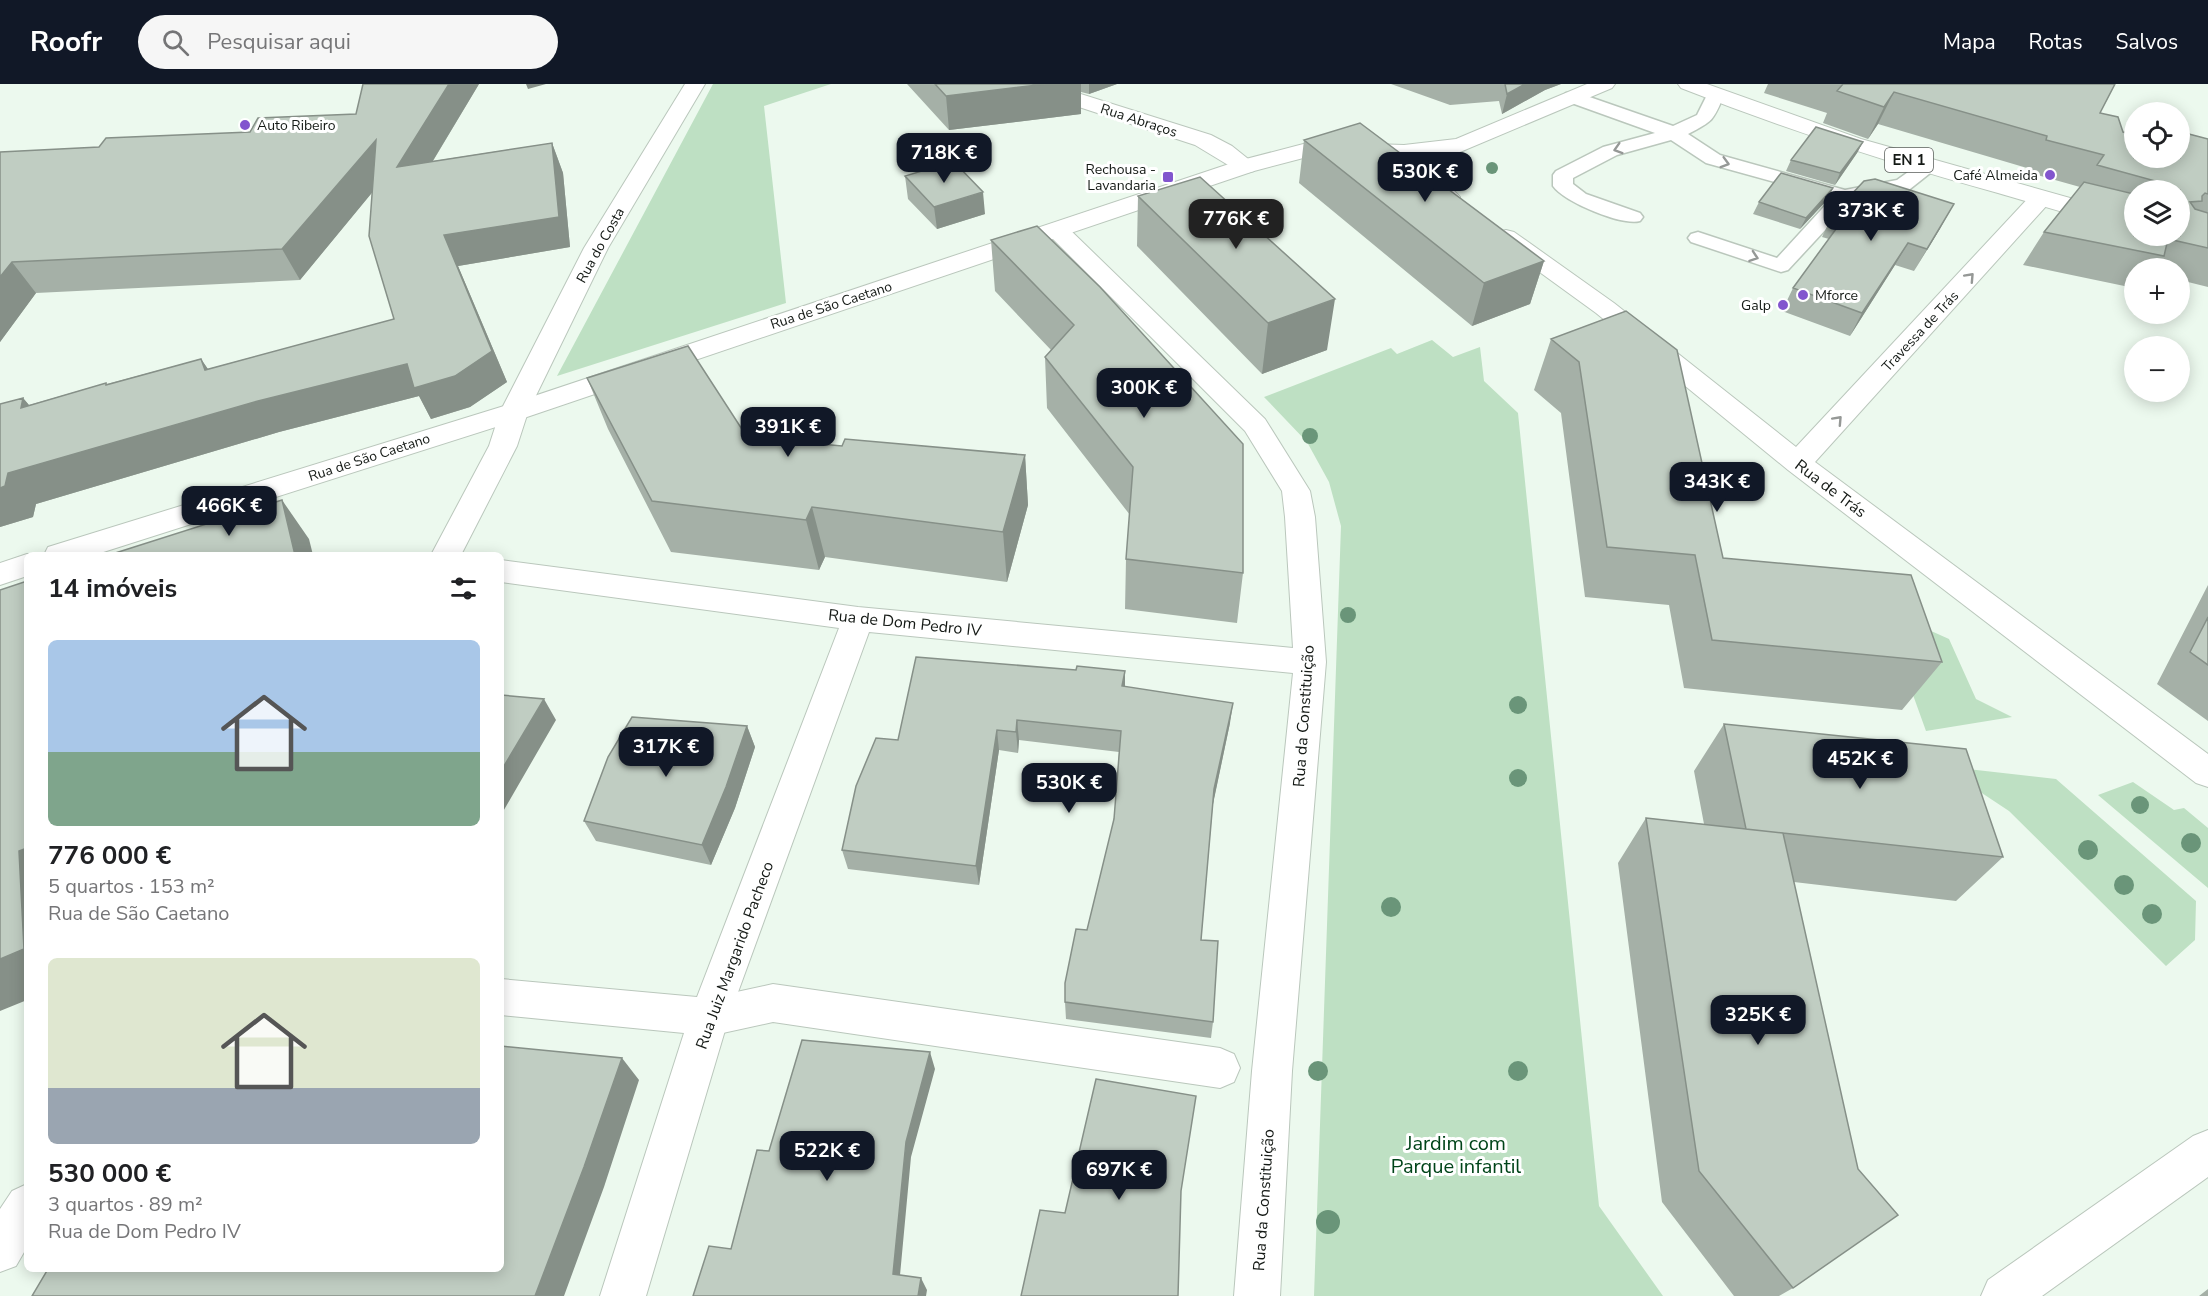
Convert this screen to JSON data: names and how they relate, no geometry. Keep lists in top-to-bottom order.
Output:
{
  "streets": {
    "street": [
      "Rua Abraços",
      "EN 1",
      "Rua do Costa",
      "Rua de São Caetano",
      "Travessa de Trás",
      "Rua de Trás",
      "Rua de Dom Pedro IV",
      "Rua da Constituição",
      "Rua Juiz Margarido Pacheco"
    ]
  },
  "crossings": [
    ["Rua Abraços", "Rua de São Caetano"],
    ["EN 1", "Travessa de Trás"],
    ["Rua do Costa", "Rua de São Caetano"],
    ["Rua de São Caetano", "Rua de Trás"],
    ["Rua de São Caetano", "Rua da Constituição"],
    ["Travessa de Trás", "Rua de Trás"],
    ["Rua de Dom Pedro IV", "Rua da Constituição"],
    ["Rua de Dom Pedro IV", "Rua Juiz Margarido Pacheco"]
  ],
  "one_way": ["Travessa de Trás"],
  "parks": ["Jardim com Parque infantil"],
  "places": {
    "other": [
      "Auto Ribeiro",
      "Café Almeida",
      "Mforce",
      "Galp"
    ],
    "transit": ["Rechousa - Lavandaria"]
  },
  "page": {
    "header": "Roofr",
    "search": "Pesquisar aqui",
    "nav": ["Mapa", "Rotas", "Salvos"],
    "map_buttons": ["+", "−"],
    "price": [
      "718K €",
      "530K €",
      "373K €",
      "776K €",
      "300K €",
      "391K €",
      "343K €",
      "466K €",
      "317K €",
      "452K €",
      "530K €",
      "325K €",
      "522K €",
      "697K €"
    ],
    "heading": "14 imóveis",
    "list": [
      {
        "name": "776 000 €",
        "note": "5 quartos · 153 m² · Rua de São Caetano"
      },
      {
        "name": "530 000 €",
        "note": "3 quartos · 89 m² · Rua de Dom Pedro IV"
      }
    ]
  }
}
